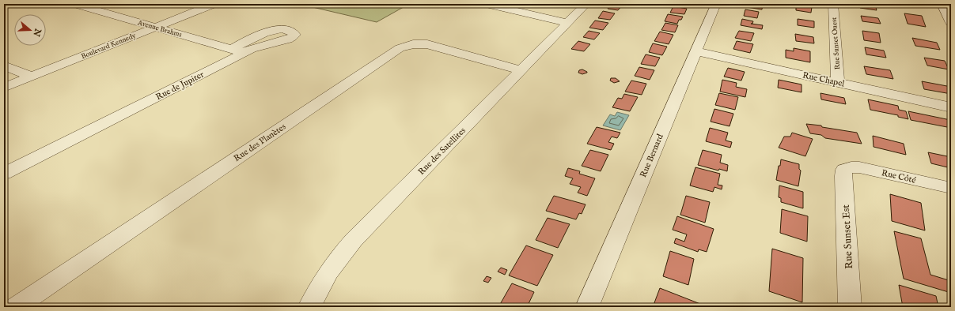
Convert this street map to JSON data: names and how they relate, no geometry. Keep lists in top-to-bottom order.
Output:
{
  "streets": {
    "street": [
      "Avenue Brahms",
      "Rue Sunset Ouest",
      "Boulevard Kennedy",
      "Rue Chapel",
      "Rue de Jupiter",
      "Rue des Planètes",
      "Rue des Satellites",
      "Rue Bernard",
      "Rue Côté",
      "Rue Sunset Est"
    ]
  },
  "crossings": [
    ["Avenue Brahms", "Boulevard Kennedy"],
    ["Avenue Brahms", "Rue de Jupiter"],
    ["Rue Sunset Ouest", "Rue Chapel"],
    ["Rue Chapel", "Rue Bernard"],
    ["Rue des Planètes", "Rue des Satellites"],
    ["Rue Côté", "Rue Sunset Est"]
  ],
  "north": "right"
}
